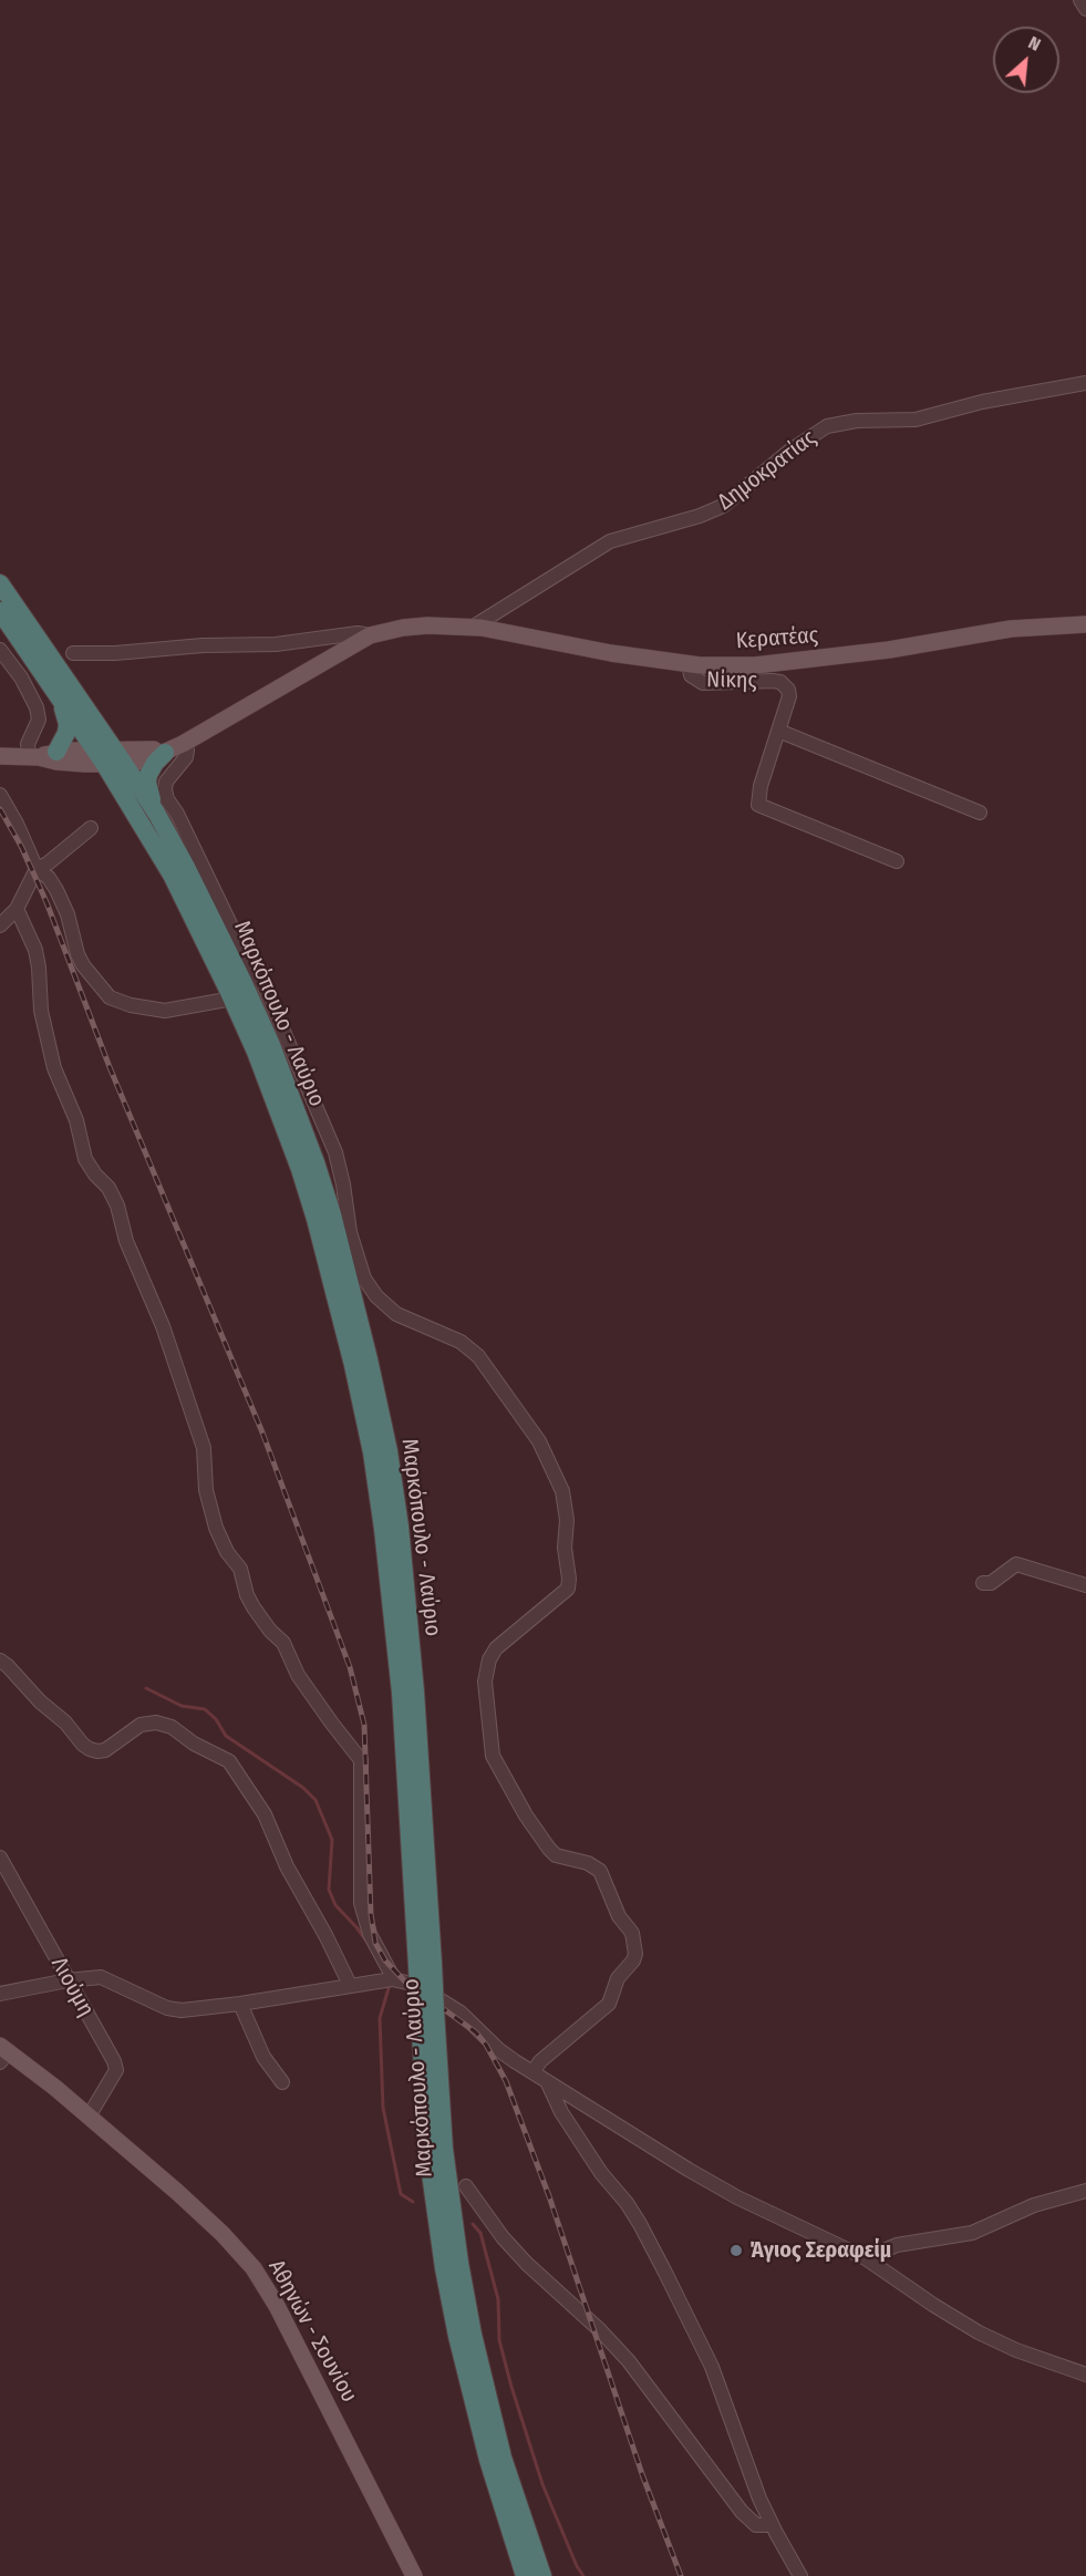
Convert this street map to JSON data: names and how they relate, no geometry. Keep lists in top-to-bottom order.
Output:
{
  "streets": {
    "highway": ["Μαρκόπουλο - Λαύριο"],
    "main road": ["Κερατέας", "Αθηνών - Σουνίου"],
    "street": ["Δημοκρατίας", "Νίκης", "Λιούμη"]
  },
  "crossings": [
    ["Δημοκρατίας", "Κερατέας"],
    ["Κερατέας", "Νίκης"],
    ["Κερατέας", "Μαρκόπουλο - Λαύριο"],
    ["Λιούμη", "Αθηνών - Σουνίου"]
  ],
  "places": ["Άγιος Σεραφείμ"],
  "north": "top right"
}
